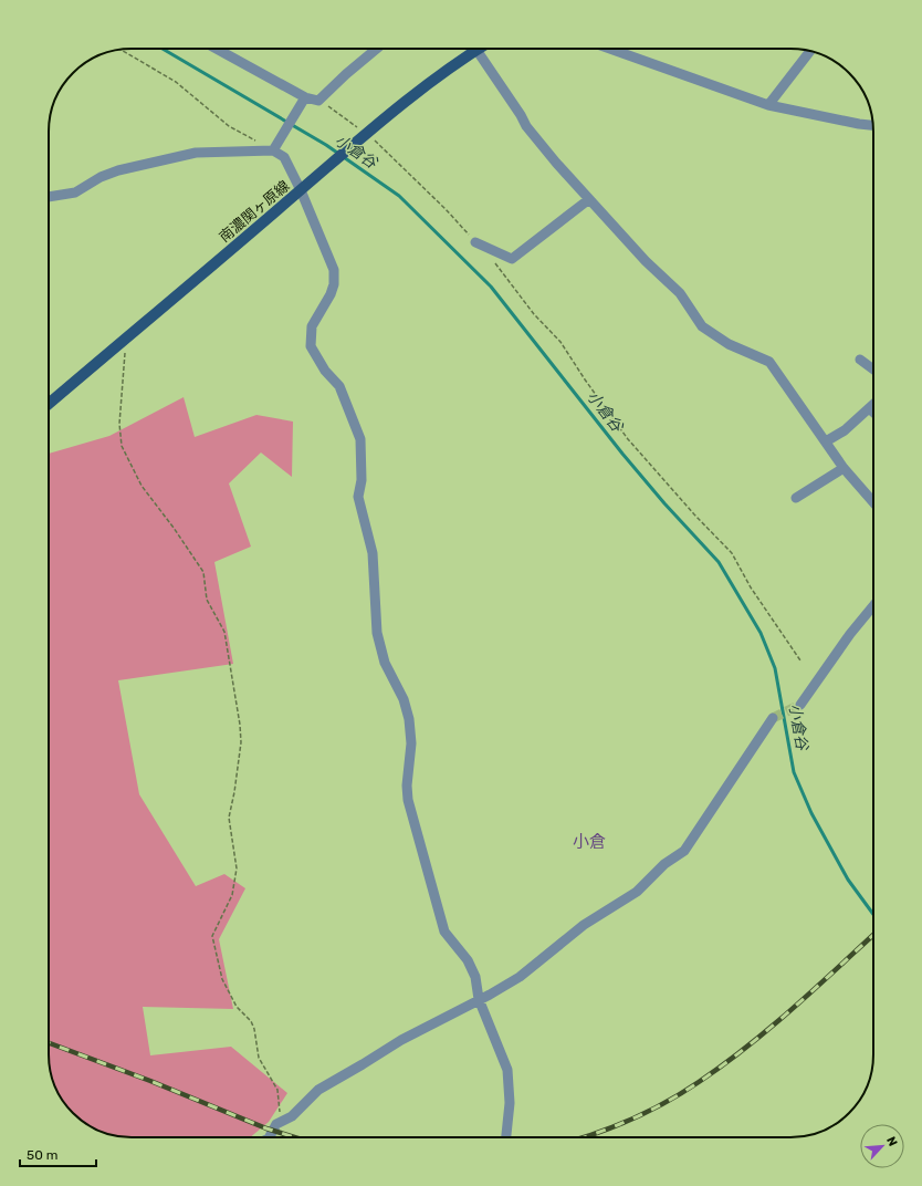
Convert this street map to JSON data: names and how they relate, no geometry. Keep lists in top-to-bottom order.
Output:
{
  "streets": {
    "main road": ["南濃関ヶ原線"]
  },
  "districts": ["小倉"],
  "water": ["小倉谷"],
  "scale_bar": "50 m",
  "north": "top right"
}
